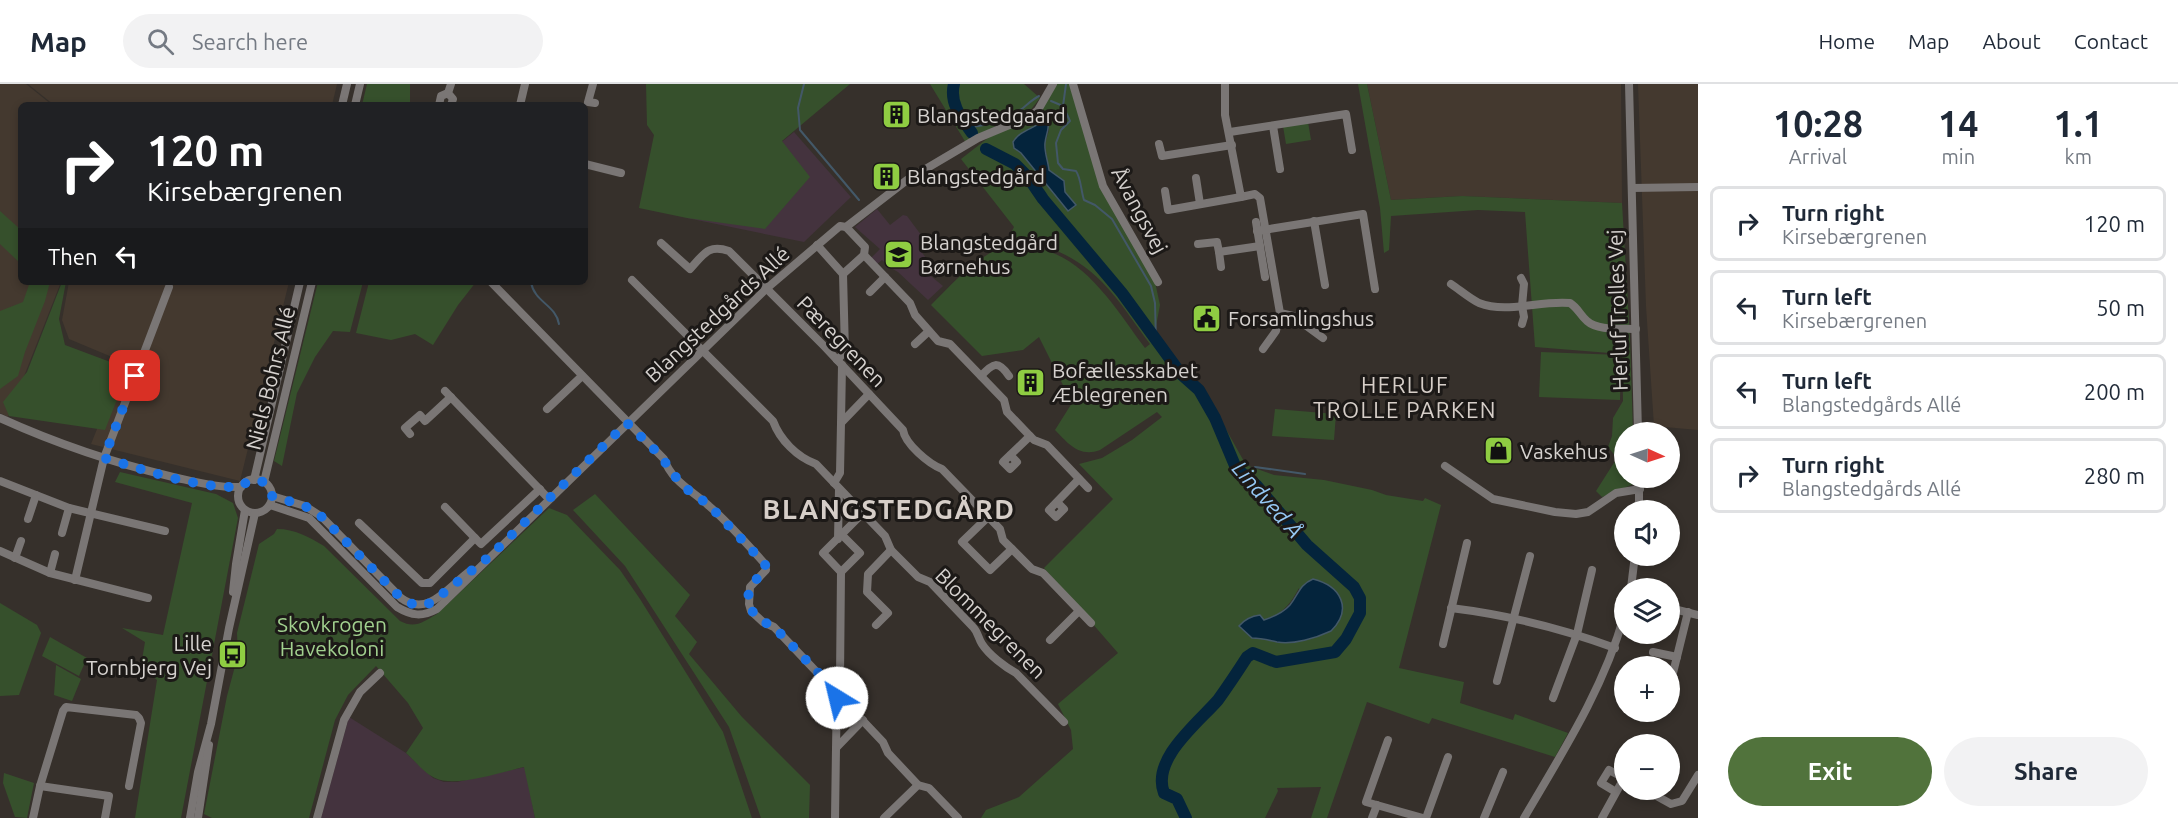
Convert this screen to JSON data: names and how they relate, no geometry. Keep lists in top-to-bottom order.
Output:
{
  "streets": {
    "street": [
      "Åvangsvej",
      "Herluf Trolles Vej",
      "Blangstedgårds Allé",
      "Pæregrenen",
      "Niels Bohrs Allé",
      "Blommegrenen"
    ]
  },
  "crossings": [
    ["Blangstedgårds Allé", "Pæregrenen"],
    ["Blangstedgårds Allé", "Niels Bohrs Allé"],
    ["Blangstedgårds Allé", "Blommegrenen"]
  ],
  "districts": ["HERLUF TROLLE PARKEN", "BLANGSTEDGÅRD"],
  "water": ["Lindved Å"],
  "parks": ["Skovkrogen Havekoloni"],
  "places": {
    "building": ["Blangstedgaard", "Blangstedgård", "Bofællesskabet Æblegrenen"],
    "school or university": ["Blangstedgård Børnehus"],
    "public building": ["Forsamlingshus"],
    "shop": ["Vaskehus"],
    "bus stop": ["Lille Tornbjerg Vej"]
  },
  "north": "right",
  "page": {
    "header": "Map",
    "search": "Search here",
    "nav": [
      "Home",
      "Map",
      "About",
      "Contact"
    ],
    "eta": [
      "10:28",
      "Arrival",
      "14",
      "min",
      "1.1",
      "km"
    ],
    "turn": ["120 m", "Kirsebærgrenen"],
    "list": [
      {
        "name": "Turn right",
        "note": "Kirsebærgrenen",
        "value": "120 m"
      },
      {
        "name": "Turn left",
        "note": "Kirsebærgrenen",
        "value": "50 m"
      },
      {
        "name": "Turn left",
        "note": "Blangstedgårds Allé",
        "value": "200 m"
      },
      {
        "name": "Turn right",
        "note": "Blangstedgårds Allé",
        "value": "280 m"
      }
    ],
    "then": "Then",
    "map_buttons": ["+", "−"],
    "buttons": ["Exit", "Share"]
  }
}
